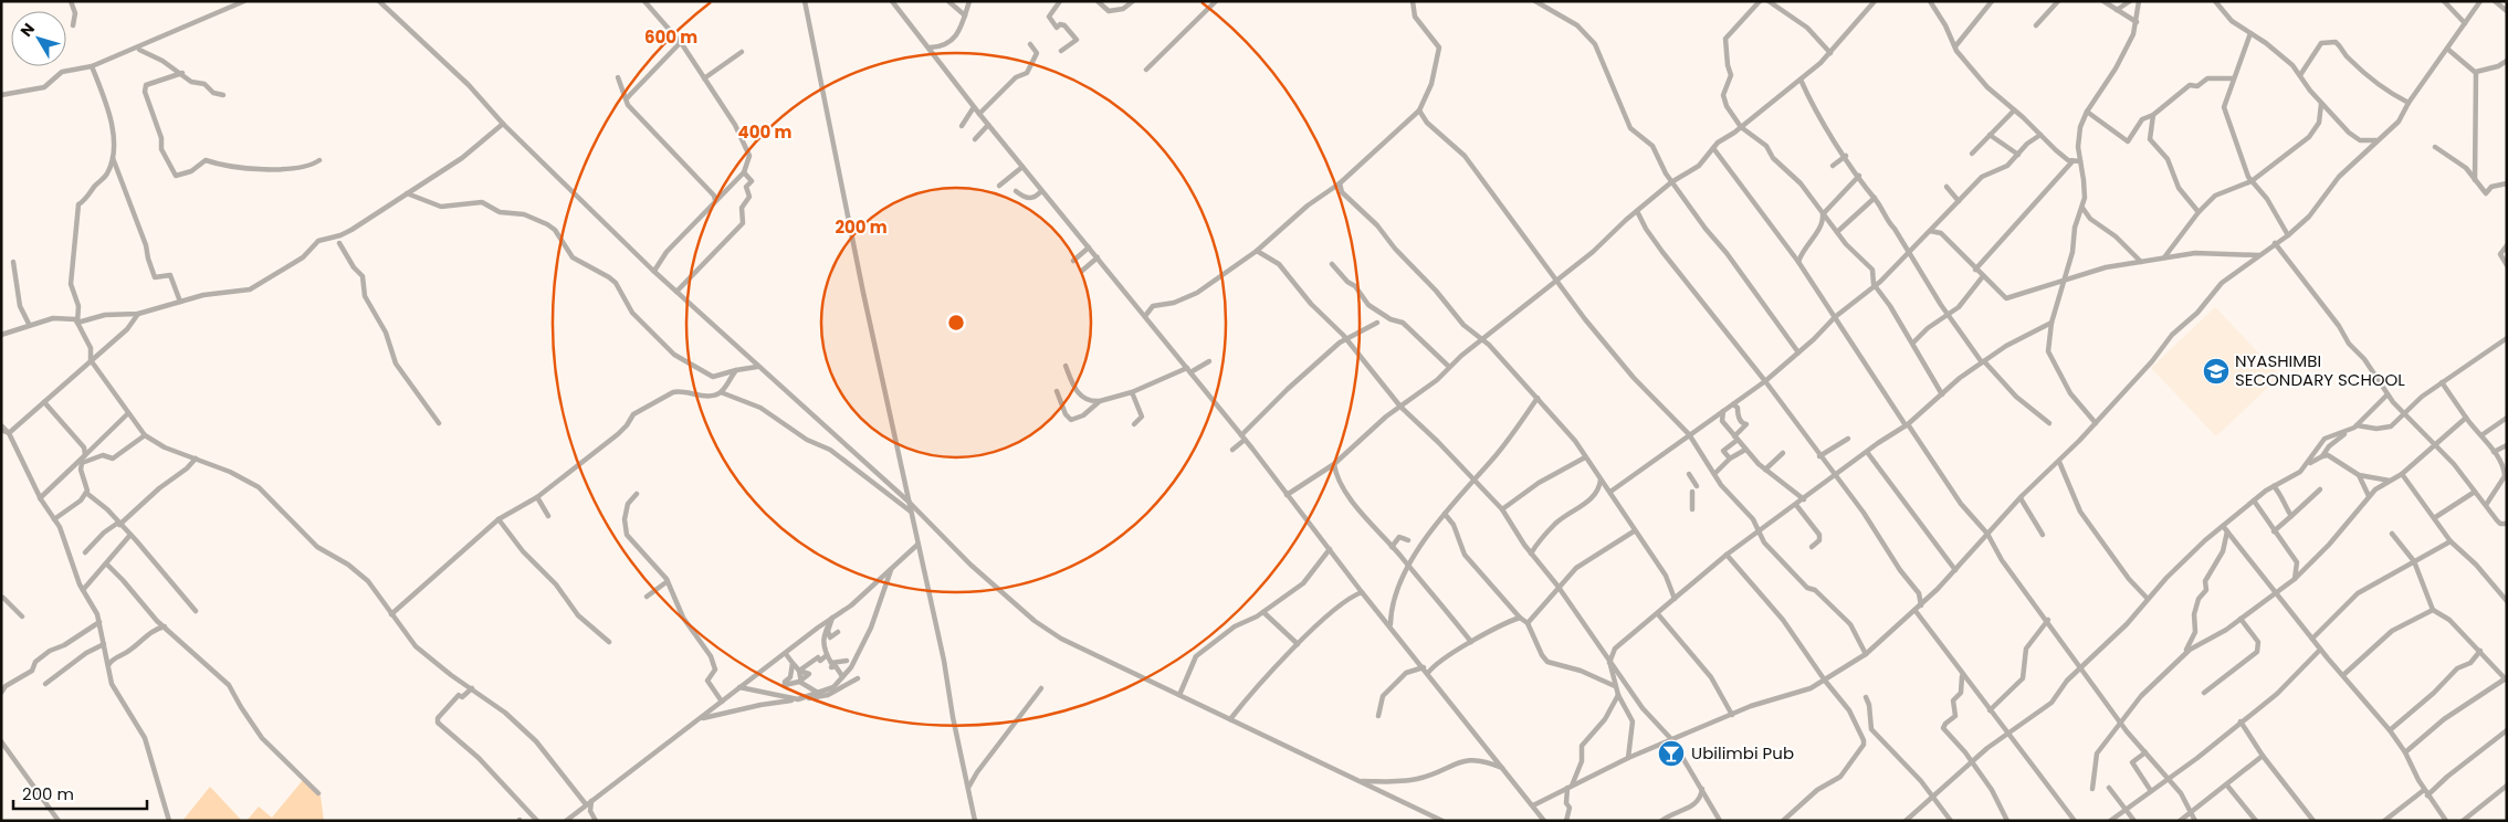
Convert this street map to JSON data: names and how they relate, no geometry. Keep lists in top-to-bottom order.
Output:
{
  "places": {
    "school or university": ["NYASHIMBI SECONDARY SCHOOL"],
    "bar": ["Ubilimbi Pub"]
  },
  "scale_bar": "200 m",
  "north": "top left",
  "rings": ["600 m", "400 m", "200 m"]
}
